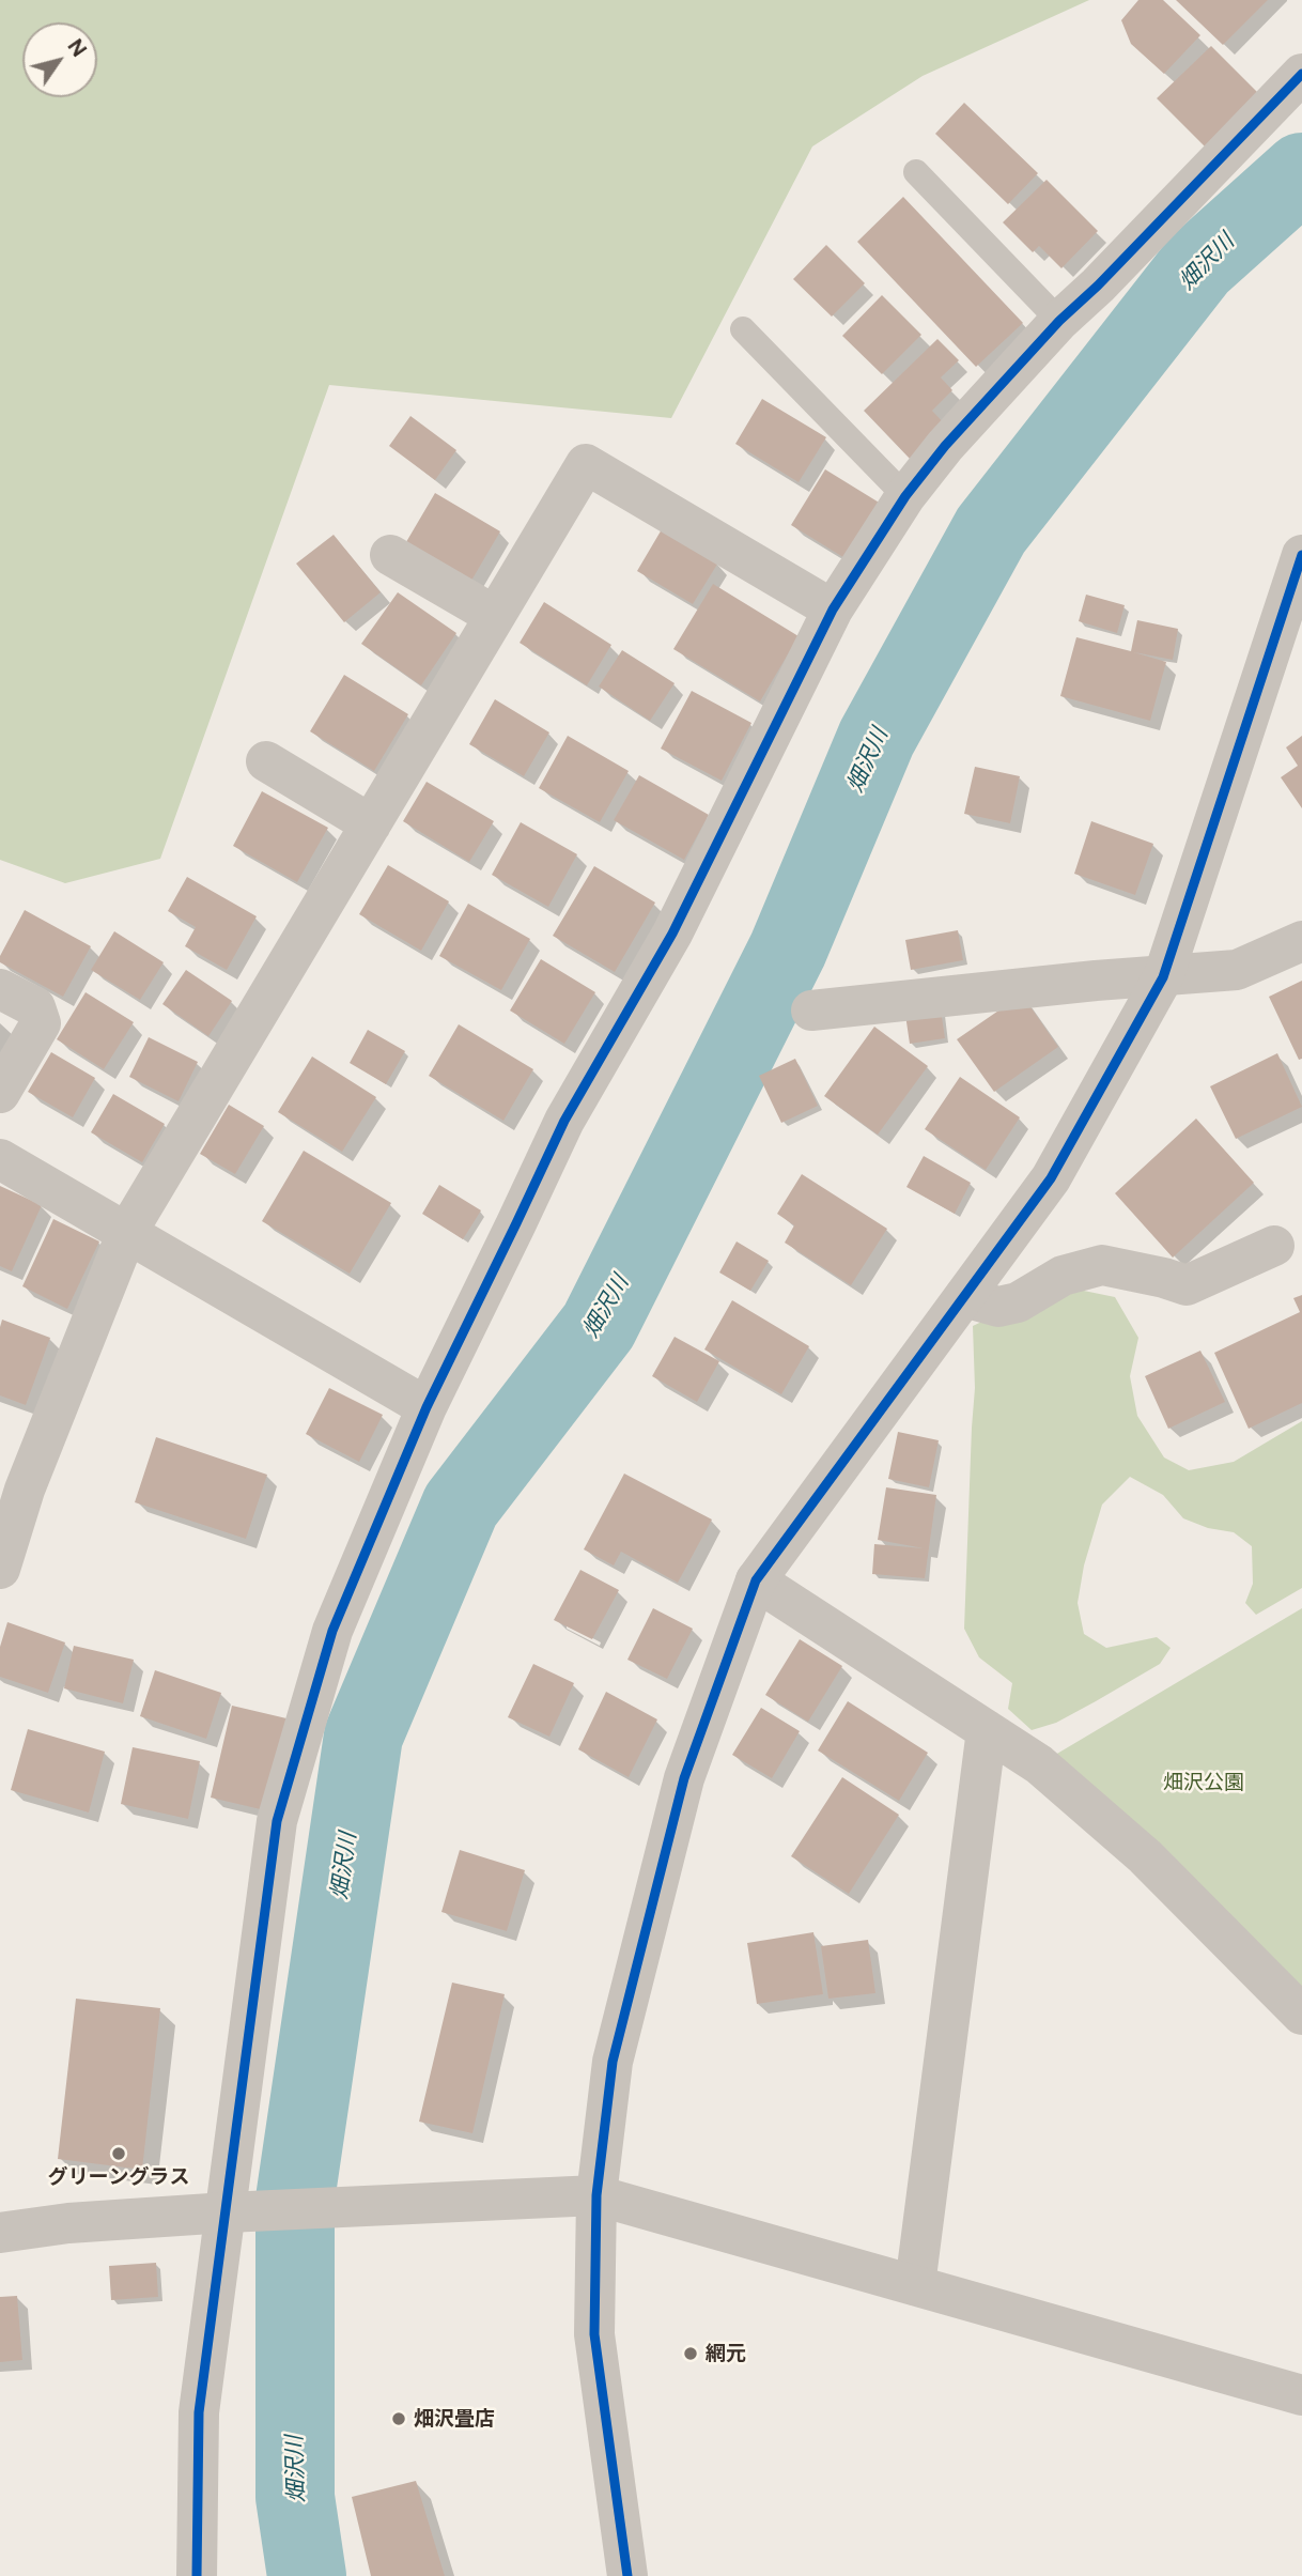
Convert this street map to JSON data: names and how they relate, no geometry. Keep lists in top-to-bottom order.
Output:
{
  "water": ["畑沢川"],
  "parks": ["畑沢公園"],
  "places": ["グリーングラス", "網元", "畑沢畳店"],
  "north": "top right"
}
